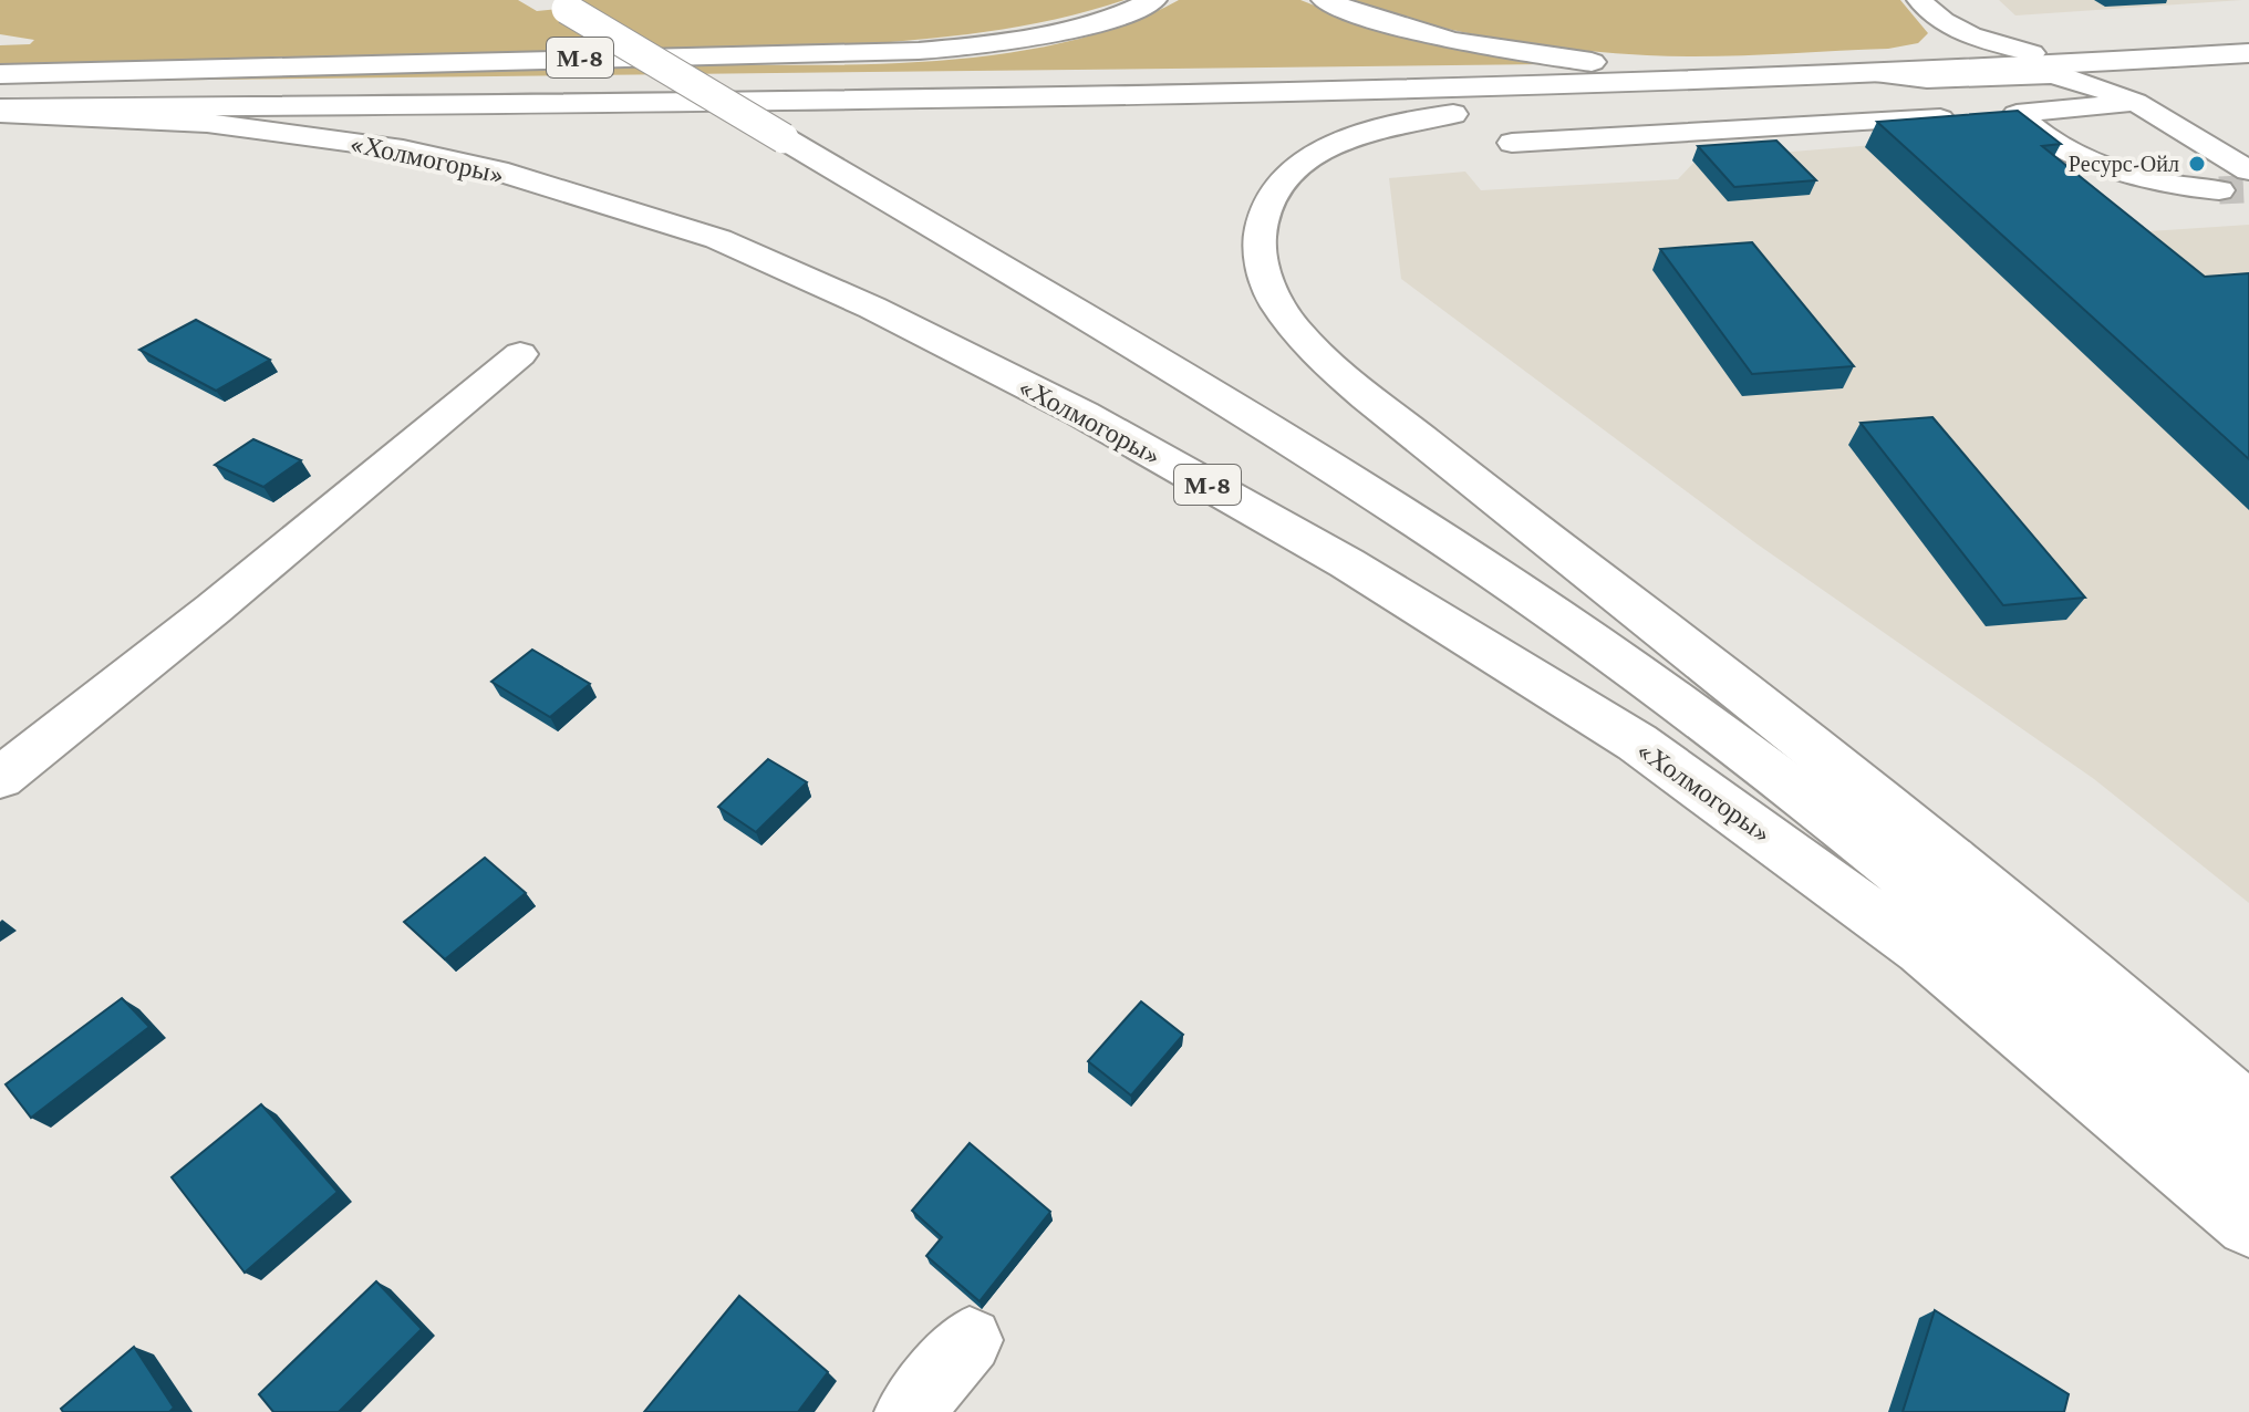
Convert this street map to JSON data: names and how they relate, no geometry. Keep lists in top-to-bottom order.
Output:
{
  "streets": {
    "main road": ["М-8", "«Холмогоры»"]
  },
  "crossings": [
    ["М-8", "«Холмогоры»"]
  ],
  "places": ["Ресурс-Ойл"]
}
